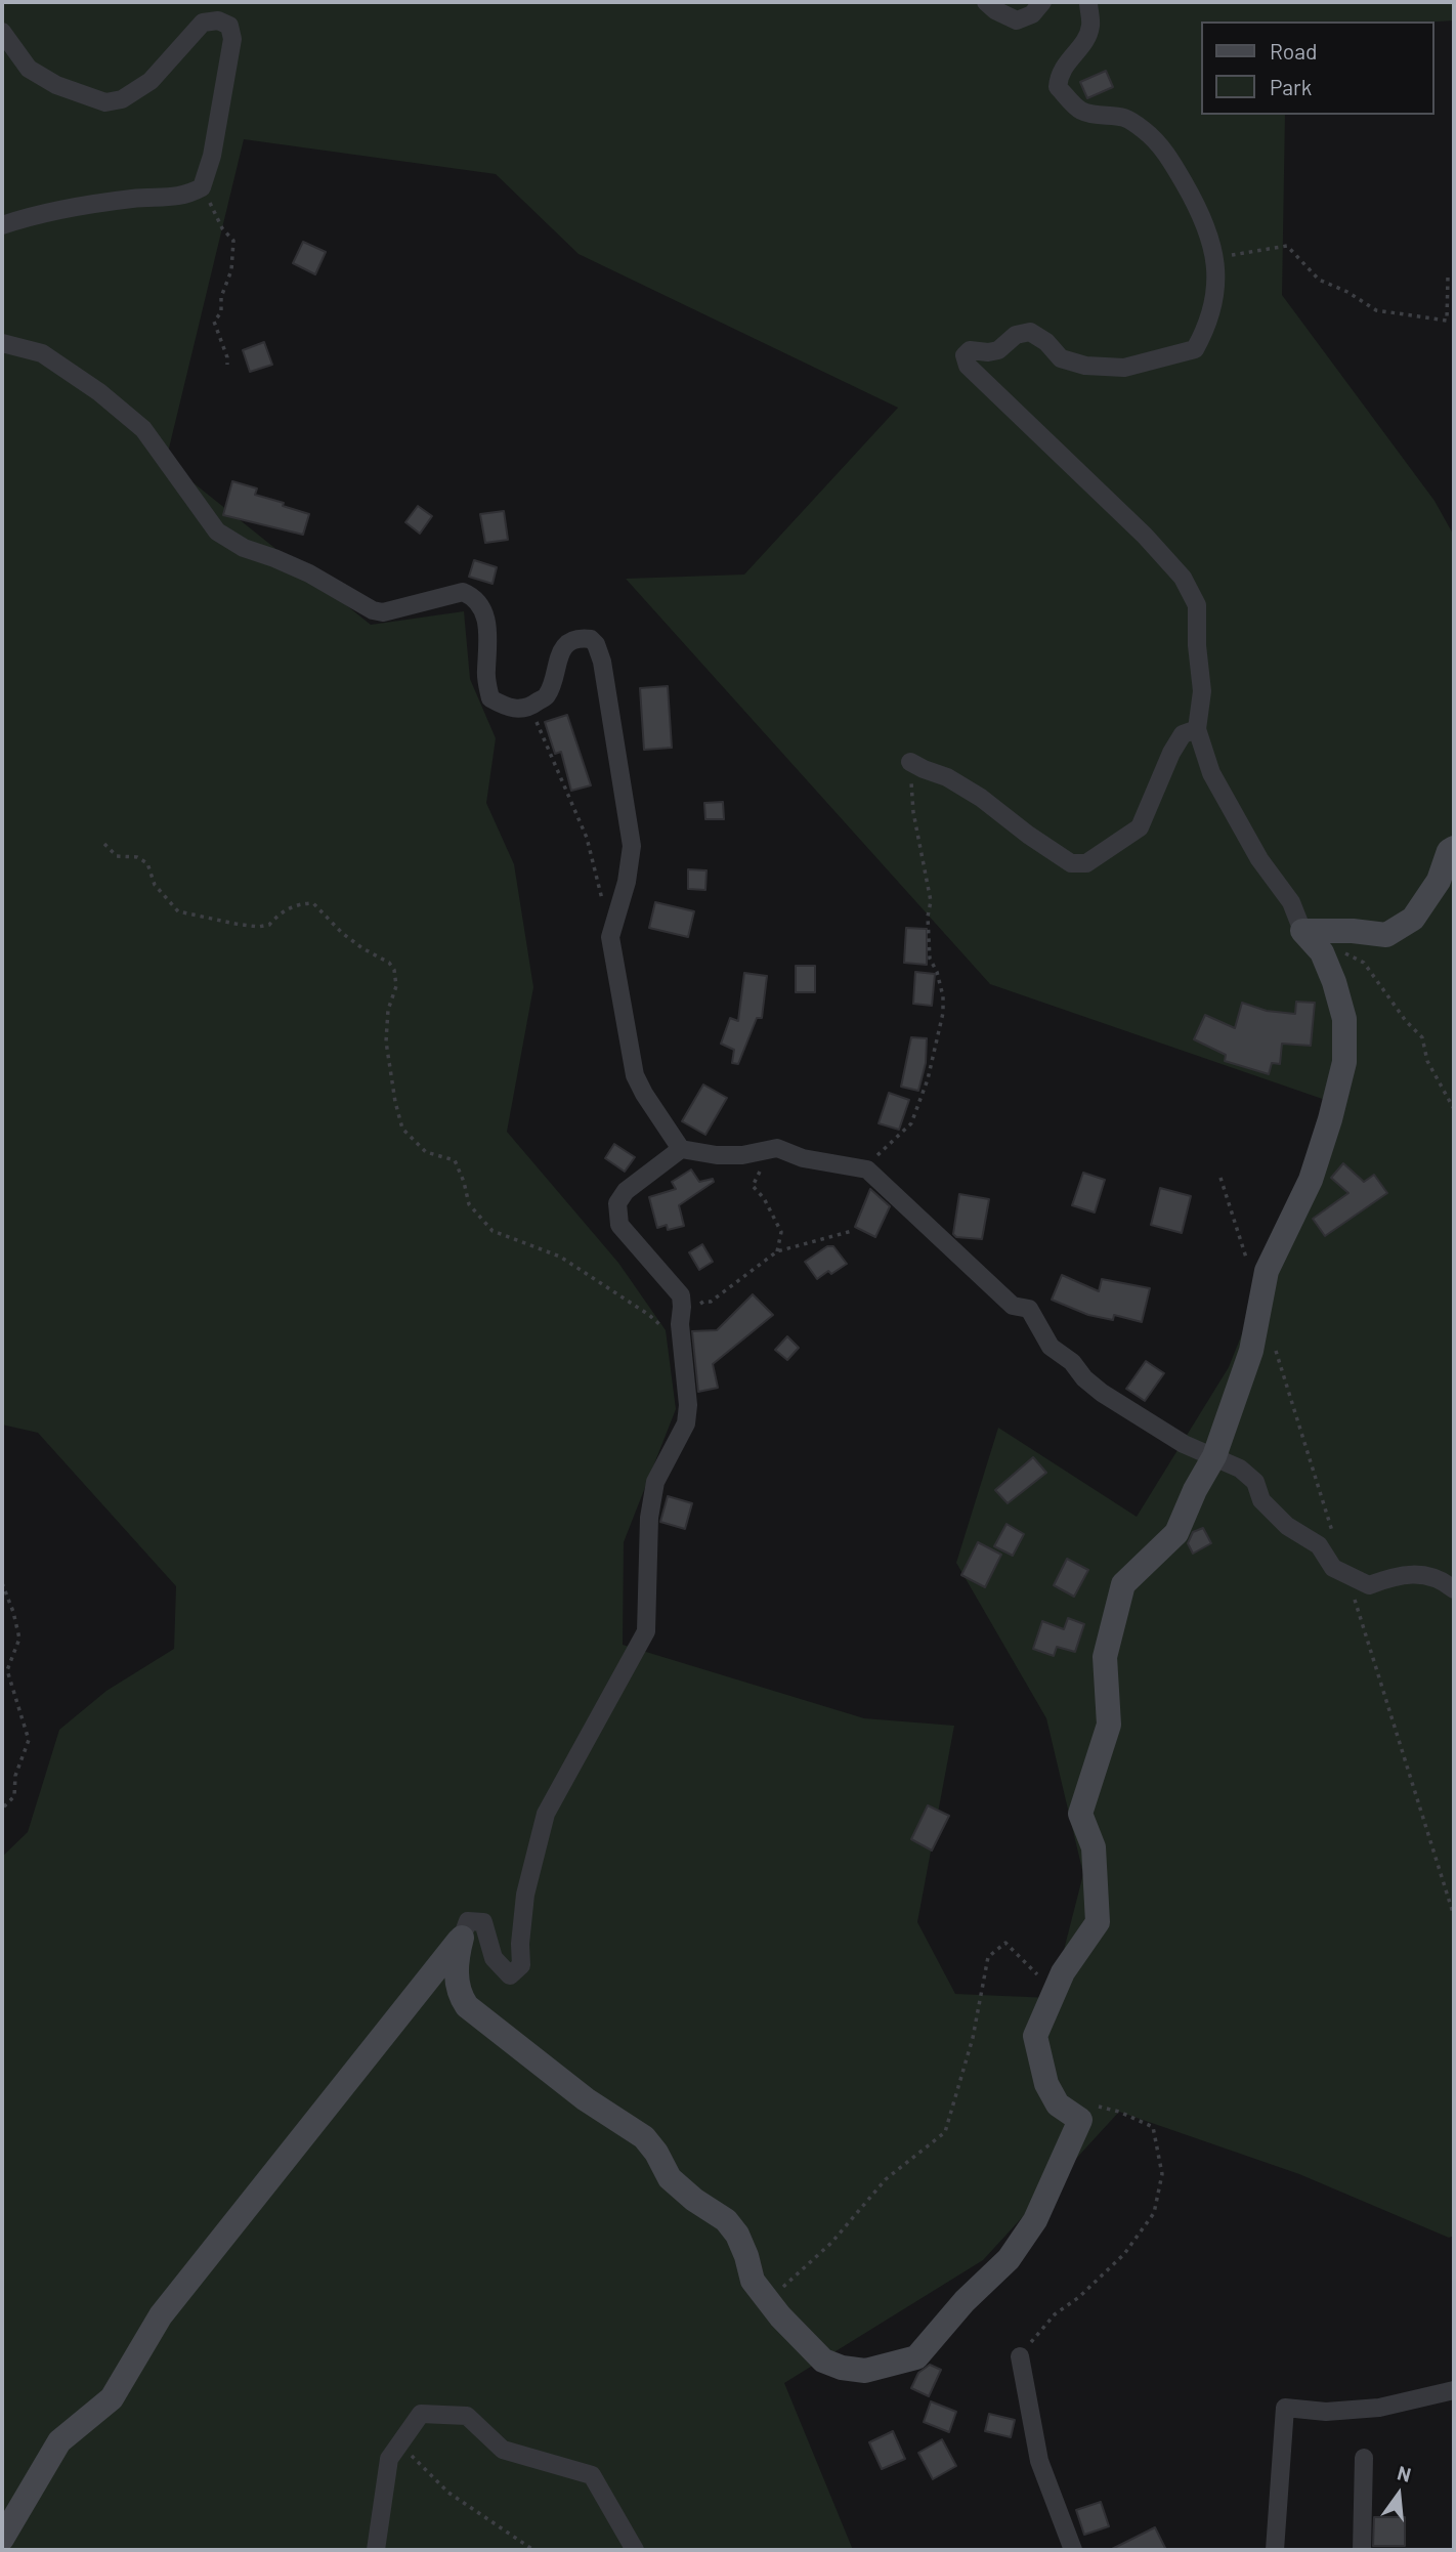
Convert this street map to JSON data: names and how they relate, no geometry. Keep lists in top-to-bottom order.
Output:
{
  "legend": ["Road", "Park"],
  "north": "top"
}
